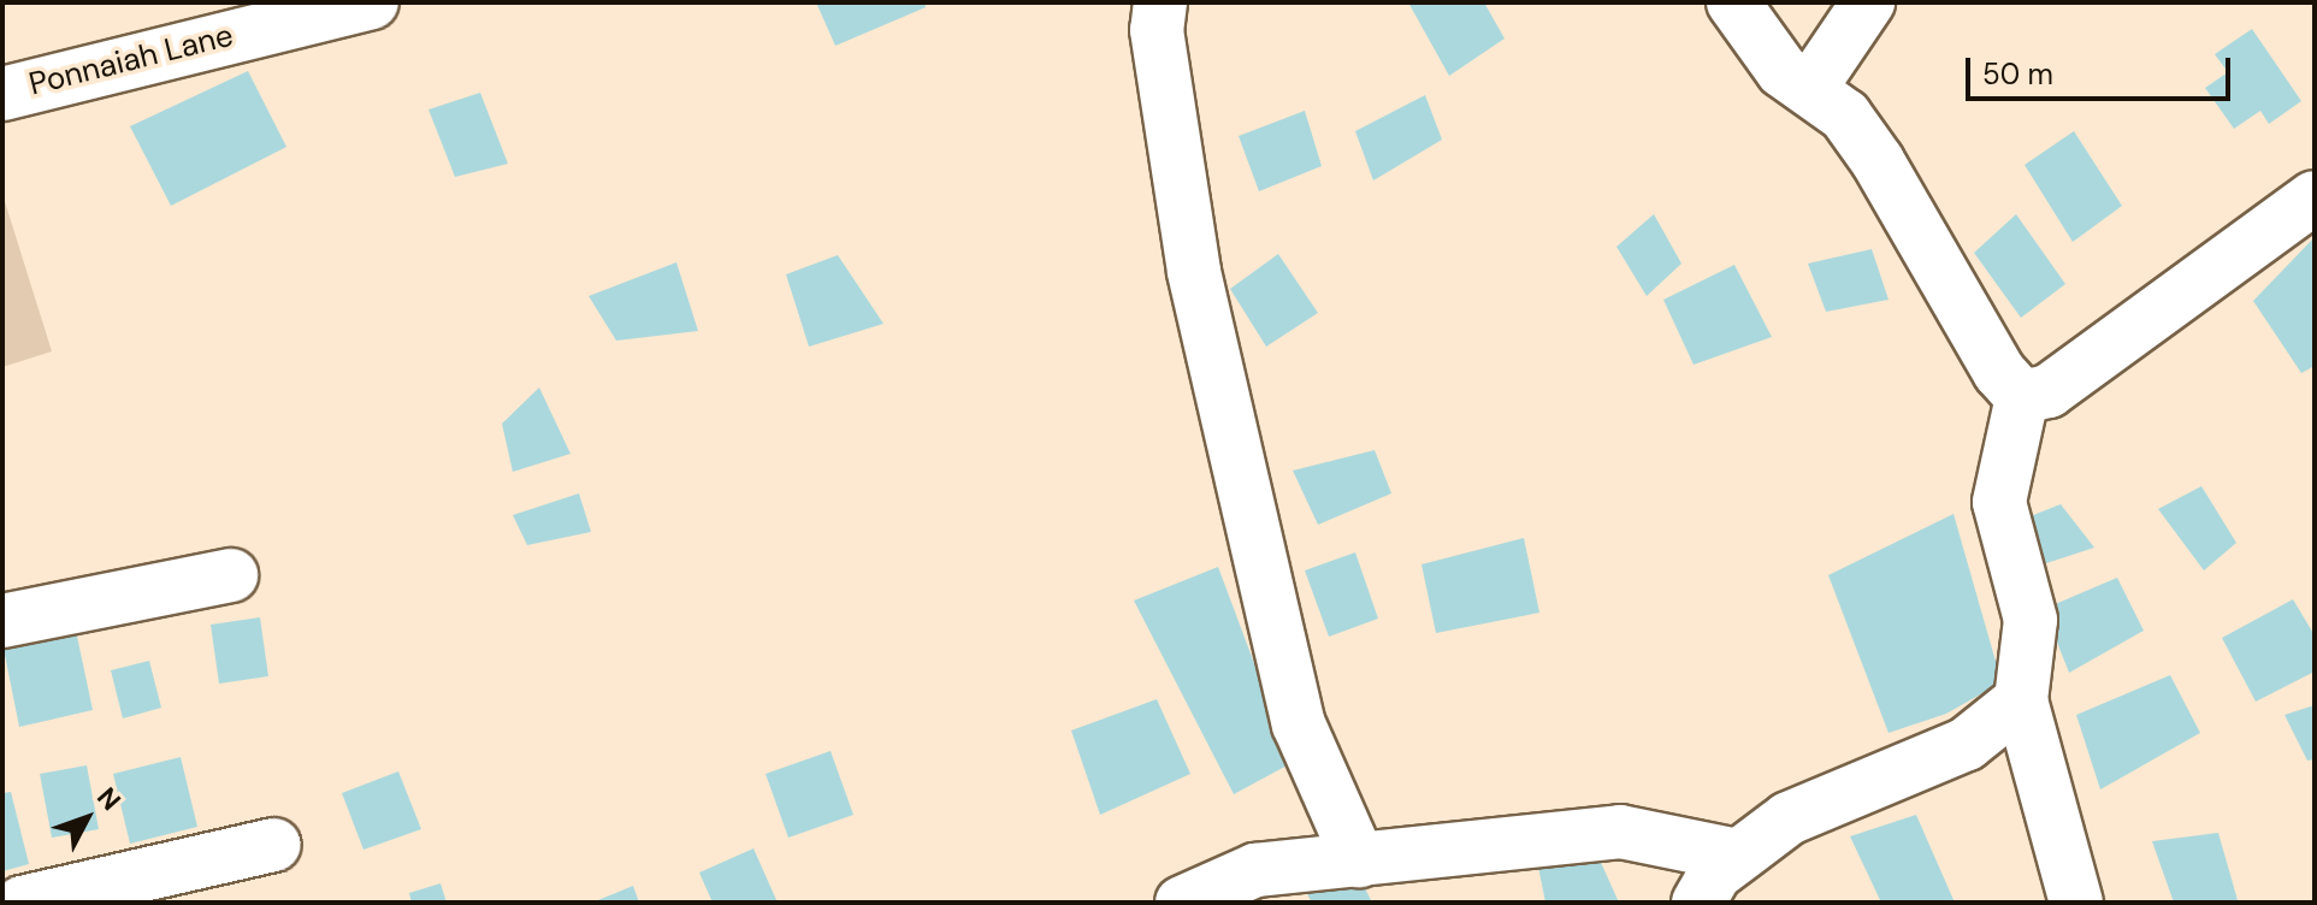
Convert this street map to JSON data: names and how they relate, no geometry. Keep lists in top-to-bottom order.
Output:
{
  "streets": {
    "street": ["Ponnaiah Lane"]
  },
  "scale_bar": "50 m",
  "north": "top right"
}
